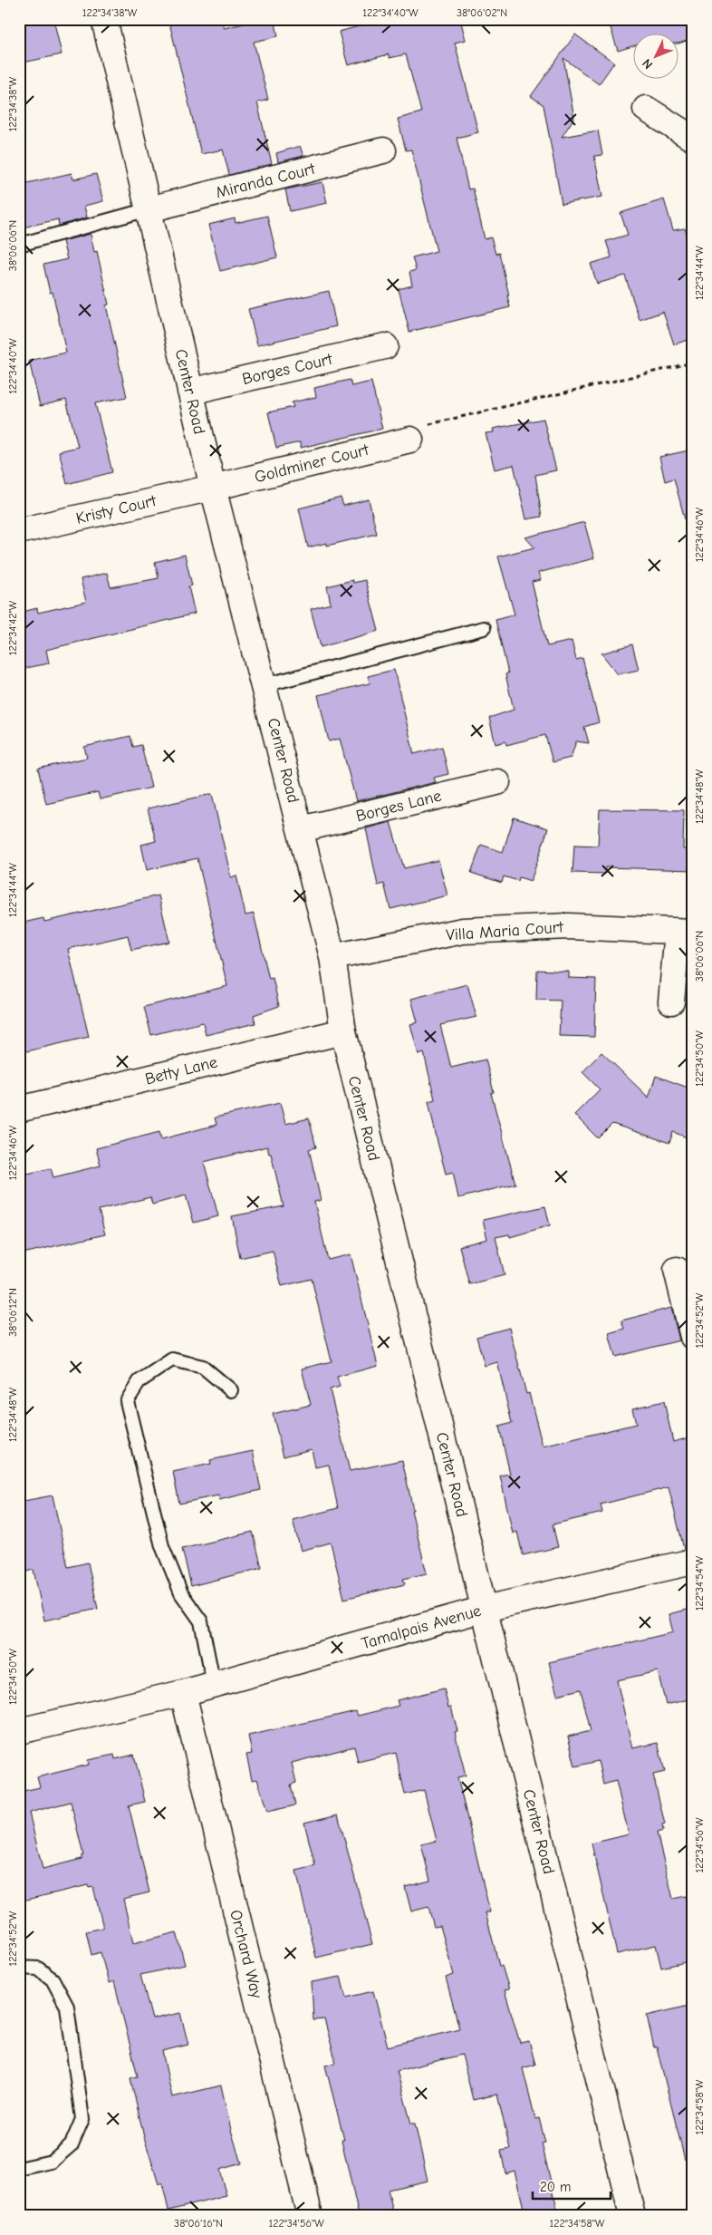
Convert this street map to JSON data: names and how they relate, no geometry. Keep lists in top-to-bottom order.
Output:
{
  "streets": {
    "street": [
      "Miranda Court",
      "Borges Court",
      "Center Road",
      "Goldminer Court",
      "Kristy Court",
      "Borges Lane",
      "Villa Maria Court",
      "Betty Lane",
      "Tamalpais Avenue",
      "Orchard Way"
    ]
  },
  "crossings": [
    ["Miranda Court", "Center Road"],
    ["Borges Court", "Center Road"],
    ["Center Road", "Goldminer Court"],
    ["Center Road", "Kristy Court"],
    ["Center Road", "Borges Lane"],
    ["Center Road", "Villa Maria Court"],
    ["Center Road", "Betty Lane"],
    ["Center Road", "Tamalpais Avenue"],
    ["Goldminer Court", "Kristy Court"],
    ["Tamalpais Avenue", "Orchard Way"]
  ],
  "scale_bar": "20 m",
  "north": "bottom left",
  "coordinates": [
    "122°34'38\"W",
    "122°34'40\"W",
    "38°06'02\"N",
    "38°06'06\"N",
    "122°34'44\"W",
    "122°34'46\"W",
    "122°34'42\"W",
    "122°34'48\"W",
    "122°34'50\"W",
    "38°06'12\"N",
    "122°34'52\"W",
    "122°34'54\"W",
    "122°34'56\"W",
    "122°34'58\"W",
    "38°06'16\"N"
  ]
}
